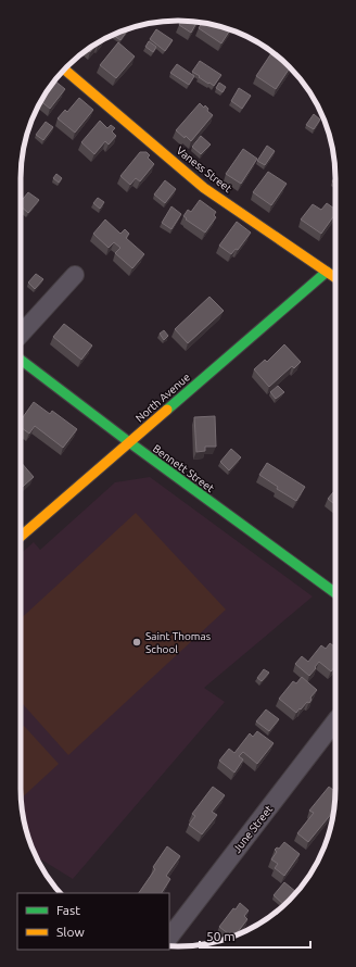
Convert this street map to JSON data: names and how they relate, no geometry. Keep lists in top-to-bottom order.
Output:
{
  "streets": {
    "street": [
      "Vaness Street",
      "North Avenue",
      "Bennett Street",
      "June Street"
    ]
  },
  "crossings": [
    ["Vaness Street", "North Avenue"],
    ["North Avenue", "Bennett Street"]
  ],
  "places": ["Saint Thomas School"],
  "legend": ["Fast", "Slow"],
  "scale_bar": "50 m"
}
